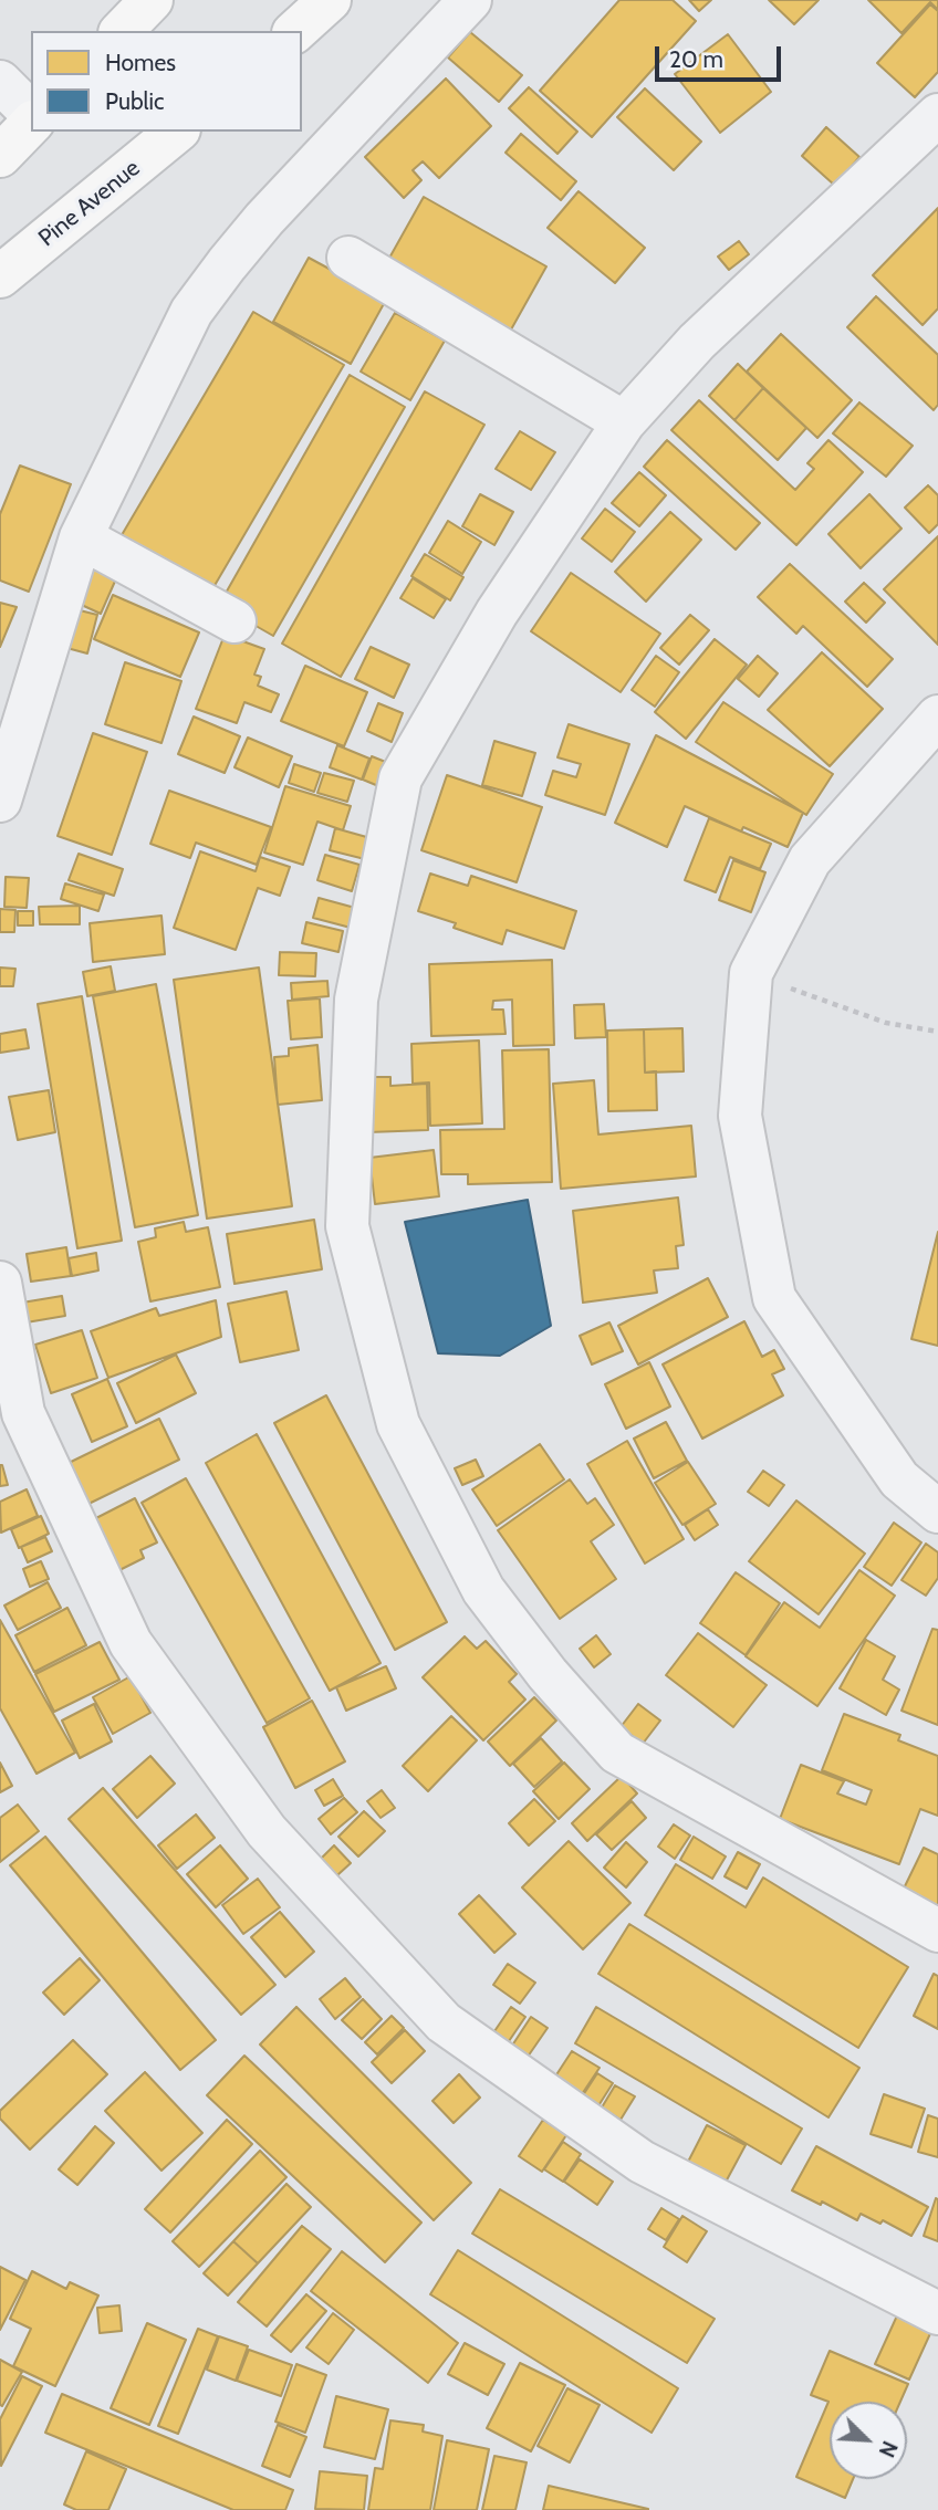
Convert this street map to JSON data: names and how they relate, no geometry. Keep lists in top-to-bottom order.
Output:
{
  "streets": {
    "main road": ["Pine Avenue"]
  },
  "legend": ["Homes", "Public"],
  "scale_bar": "20 m",
  "north": "bottom right"
}
